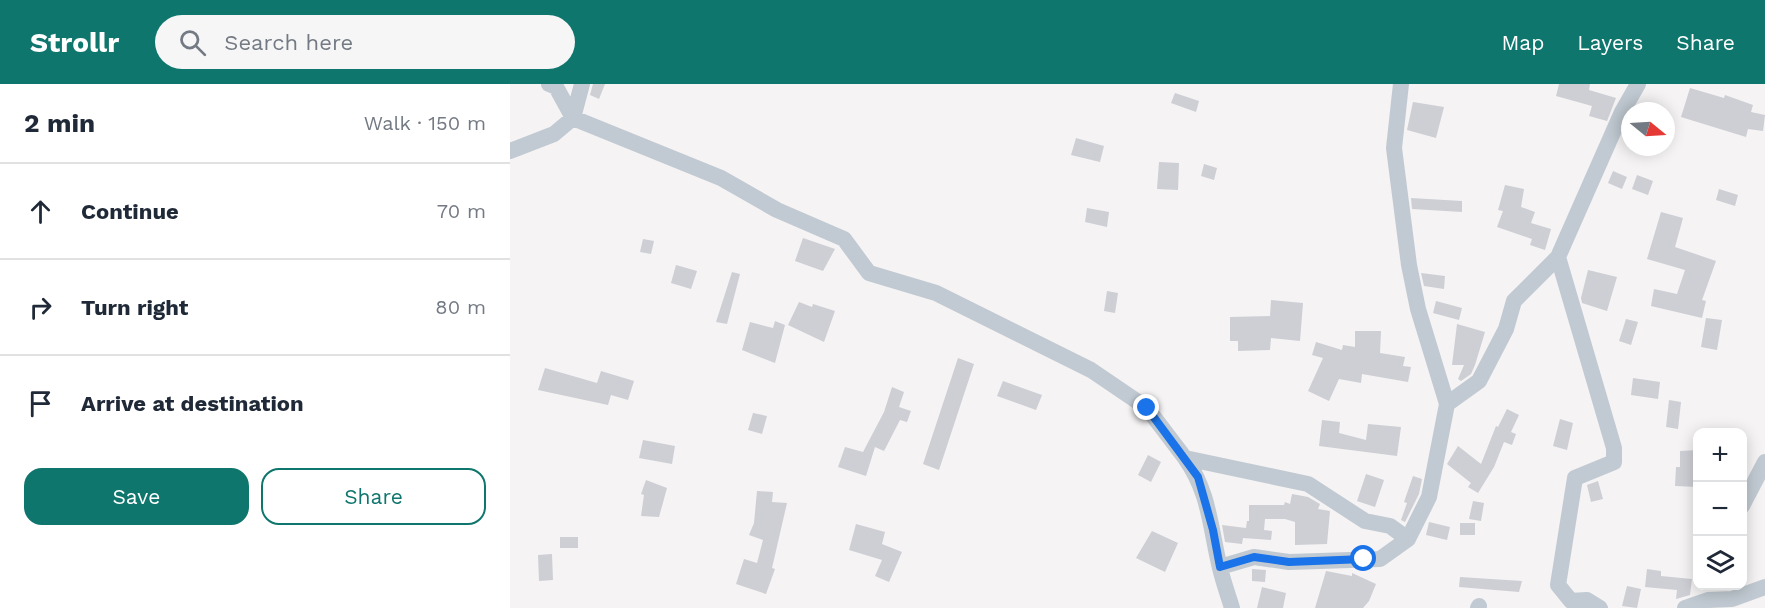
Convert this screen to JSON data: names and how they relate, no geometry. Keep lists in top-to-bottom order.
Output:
{
  "north": "right",
  "page": {
    "header": "Strollr",
    "search": "Search here",
    "nav": ["Map", "Layers", "Share"],
    "heading": ["2 min", "Walk · 150 m"],
    "list": [
      ["Continue", "70 m"],
      ["Turn right", "80 m"],
      "Arrive at destination"
    ],
    "map_buttons": ["+", "−"],
    "buttons": ["Save", "Share"]
  }
}
